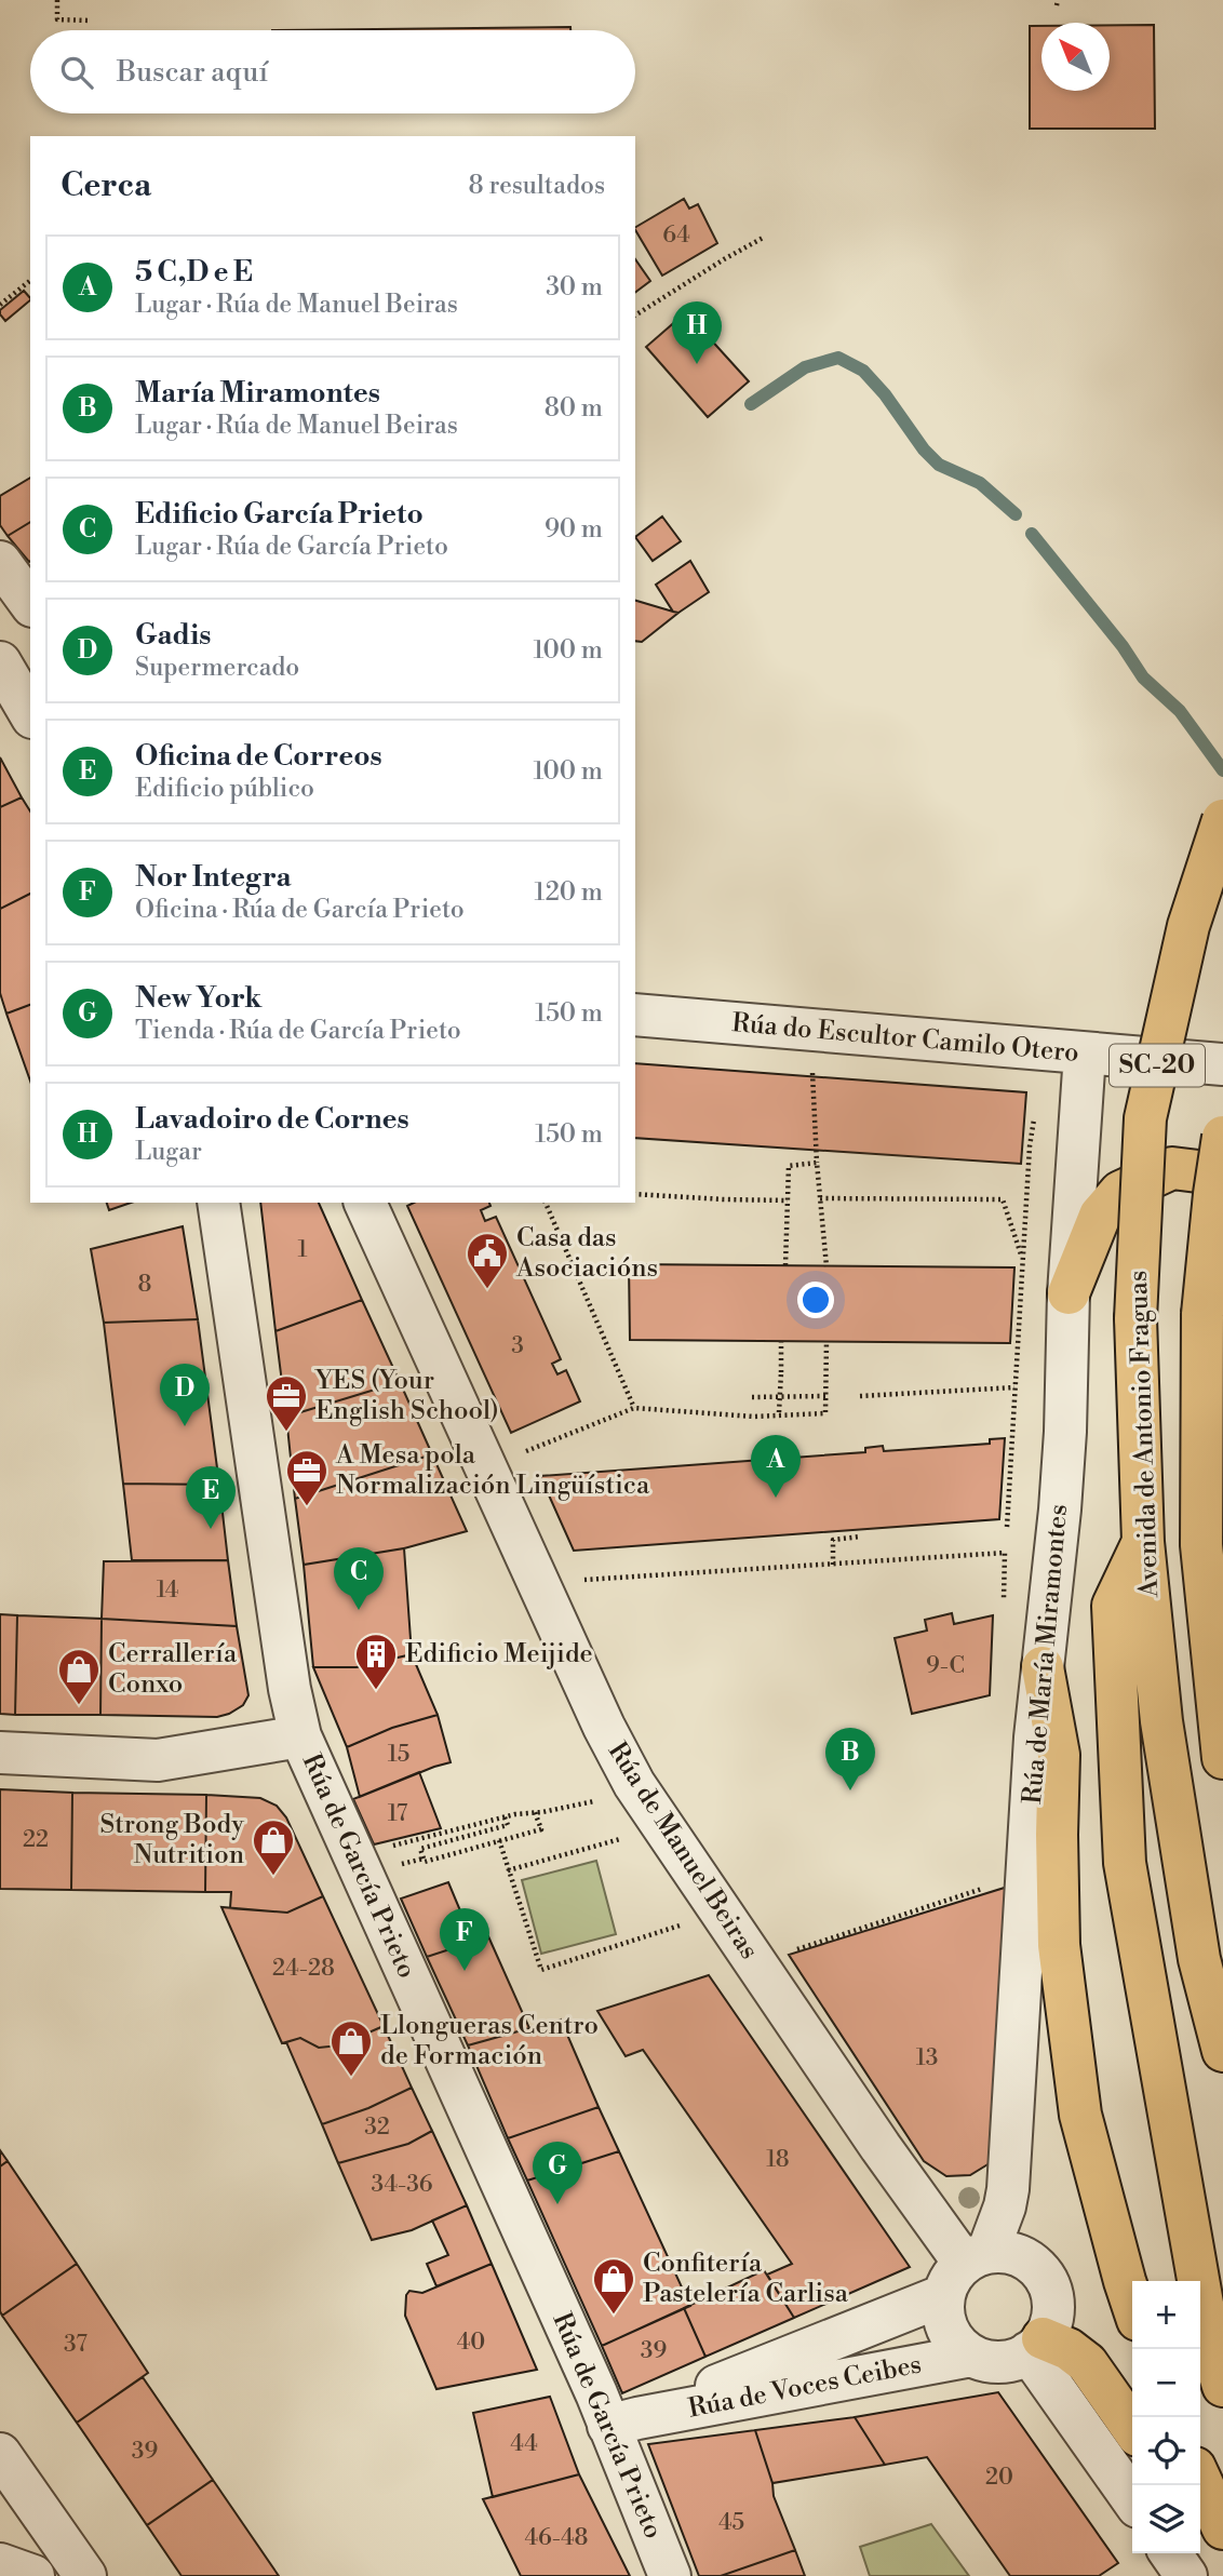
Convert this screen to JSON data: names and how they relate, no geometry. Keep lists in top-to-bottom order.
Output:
{
  "streets": {
    "highway": ["SC-20", "Avenida de Antonio Fraguas"],
    "street": [
      "Rúa do Escultor Camilo Otero",
      "Rúa de María Miramontes",
      "Rúa de Manuel Beiras",
      "Rúa de García Prieto",
      "Rúa de Voces Ceibes"
    ]
  },
  "crossings": [
    ["Rúa do Escultor Camilo Otero", "Rúa de María Miramontes"],
    ["Rúa de María Miramontes", "Rúa de Manuel Beiras"],
    ["Rúa de María Miramontes", "Rúa de Voces Ceibes"],
    ["Rúa de Manuel Beiras", "Rúa de Voces Ceibes"],
    ["Rúa de García Prieto", "Rúa de Voces Ceibes"]
  ],
  "places": {
    "public building": ["Casa das Asociacións"],
    "office": ["YES (Your English School)", "A Mesa pola Normalización Lingüística"],
    "building": ["Edificio Meijide"],
    "shop": [
      "Cerrallería Conxo",
      "Strong Body Nutrition",
      "Llongueras Centro de Formación",
      "Confitería Pastelería Carlisa"
    ]
  },
  "house_numbers": [
    "64",
    "1",
    "8",
    "3",
    "14",
    "9-C",
    "15",
    "17",
    "22",
    "24-28",
    "13",
    "32",
    "18",
    "34-36",
    "40",
    "37",
    "39",
    "44",
    "39",
    "20",
    "45",
    "46-48"
  ],
  "north": "top left",
  "page": {
    "search": "Buscar aquí",
    "heading": ["Cerca", "8 resultados"],
    "list": [
      {
        "mark": "A",
        "name": "5 C,D e E",
        "note": "Lugar · Rúa de Manuel Beiras",
        "value": "30 m"
      },
      {
        "mark": "B",
        "name": "María Miramontes",
        "note": "Lugar · Rúa de Manuel Beiras",
        "value": "80 m"
      },
      {
        "mark": "C",
        "name": "Edificio García Prieto",
        "note": "Lugar · Rúa de García Prieto",
        "value": "90 m"
      },
      {
        "mark": "D",
        "name": "Gadis",
        "note": "Supermercado",
        "value": "100 m"
      },
      {
        "mark": "E",
        "name": "Oficina de Correos",
        "note": "Edificio público",
        "value": "100 m"
      },
      {
        "mark": "F",
        "name": "Nor Integra",
        "note": "Oficina · Rúa de García Prieto",
        "value": "120 m"
      },
      {
        "mark": "G",
        "name": "New York",
        "note": "Tienda · Rúa de García Prieto",
        "value": "150 m"
      },
      {
        "mark": "H",
        "name": "Lavadoiro de Cornes",
        "note": "Lugar",
        "value": "150 m"
      }
    ],
    "pins": [
      "H",
      "D",
      "A",
      "E",
      "C",
      "B",
      "F",
      "G"
    ],
    "map_buttons": ["+", "−"]
  }
}
